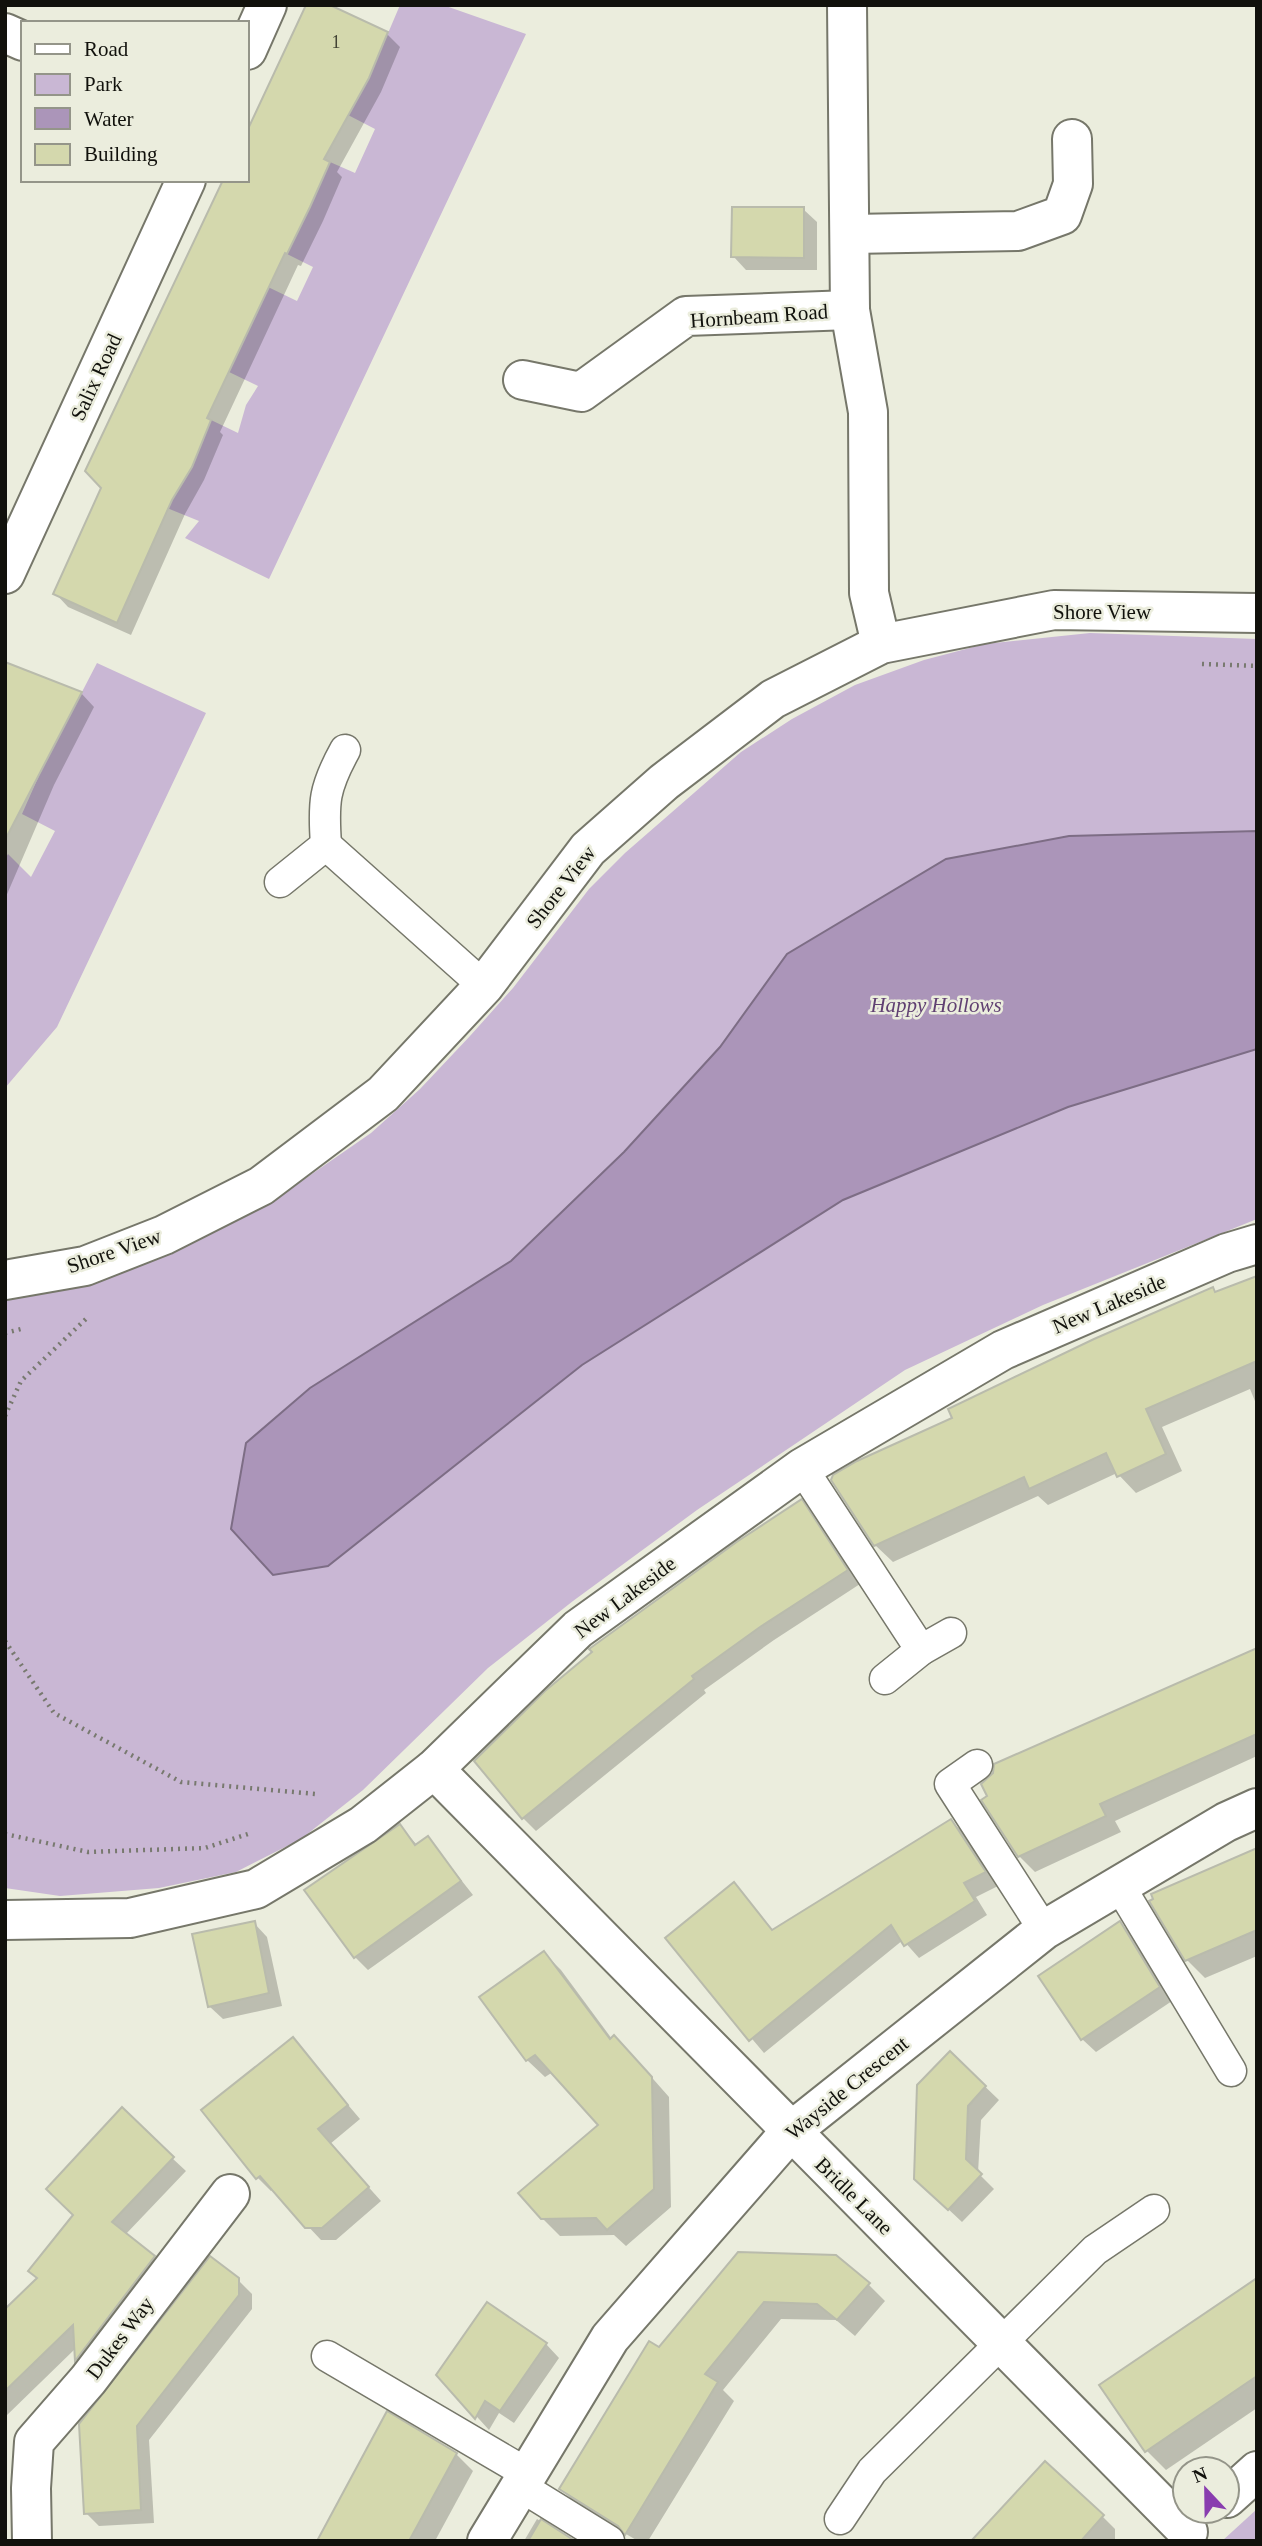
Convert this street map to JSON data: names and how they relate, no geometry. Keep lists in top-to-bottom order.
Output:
{
  "streets": {
    "street": [
      "Hornbeam Road",
      "Salix Road",
      "Shore View",
      "New Lakeside",
      "Wayside Crescent",
      "Bridle Lane",
      "Dukes Way"
    ]
  },
  "crossings": [
    ["Hornbeam Road", "Shore View"],
    ["New Lakeside", "Bridle Lane"],
    ["Wayside Crescent", "Bridle Lane"]
  ],
  "parks": ["Happy Hollows"],
  "house_numbers": ["1"],
  "legend": [
    "Road",
    "Park",
    "Water",
    "Building"
  ],
  "north": "top"
}
